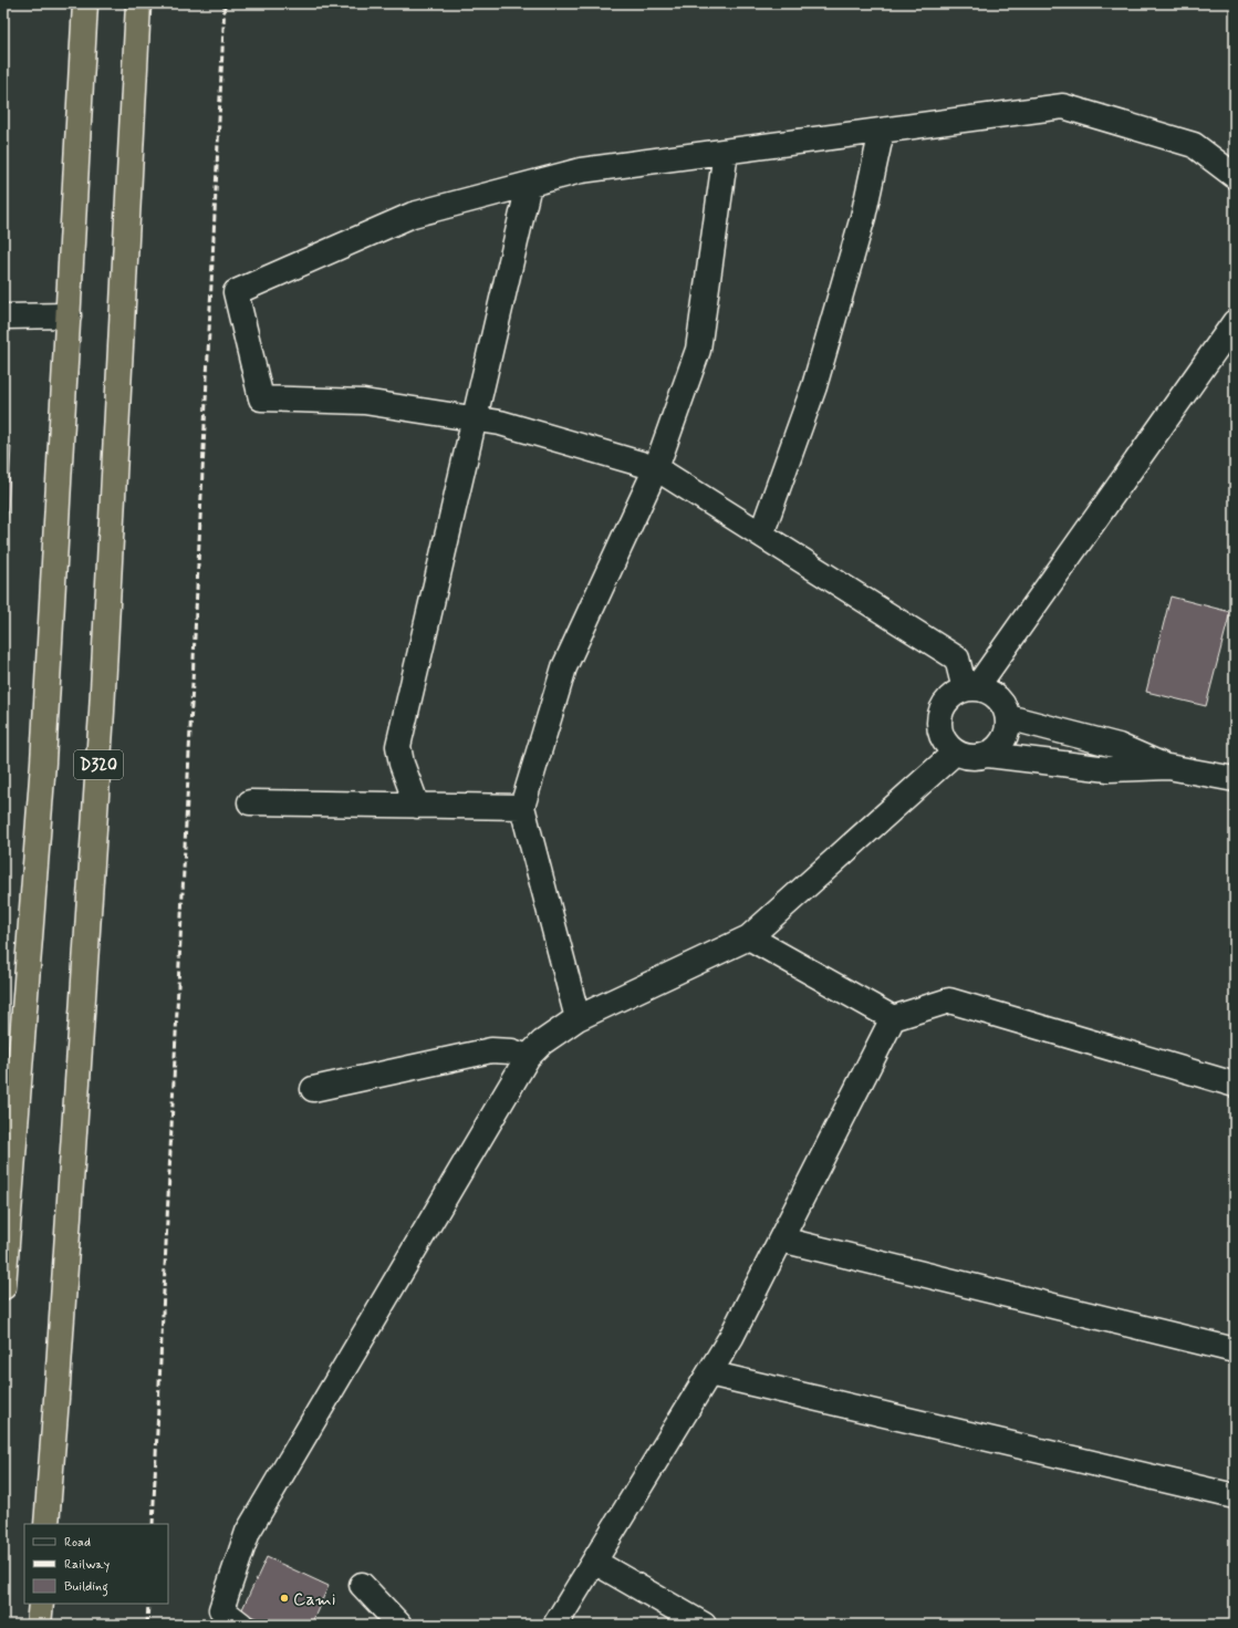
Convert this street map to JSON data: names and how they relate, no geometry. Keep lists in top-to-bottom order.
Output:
{
  "streets": {
    "highway": ["D320"]
  },
  "places": ["Cami"],
  "legend": ["Road", "Railway", "Building"]
}
